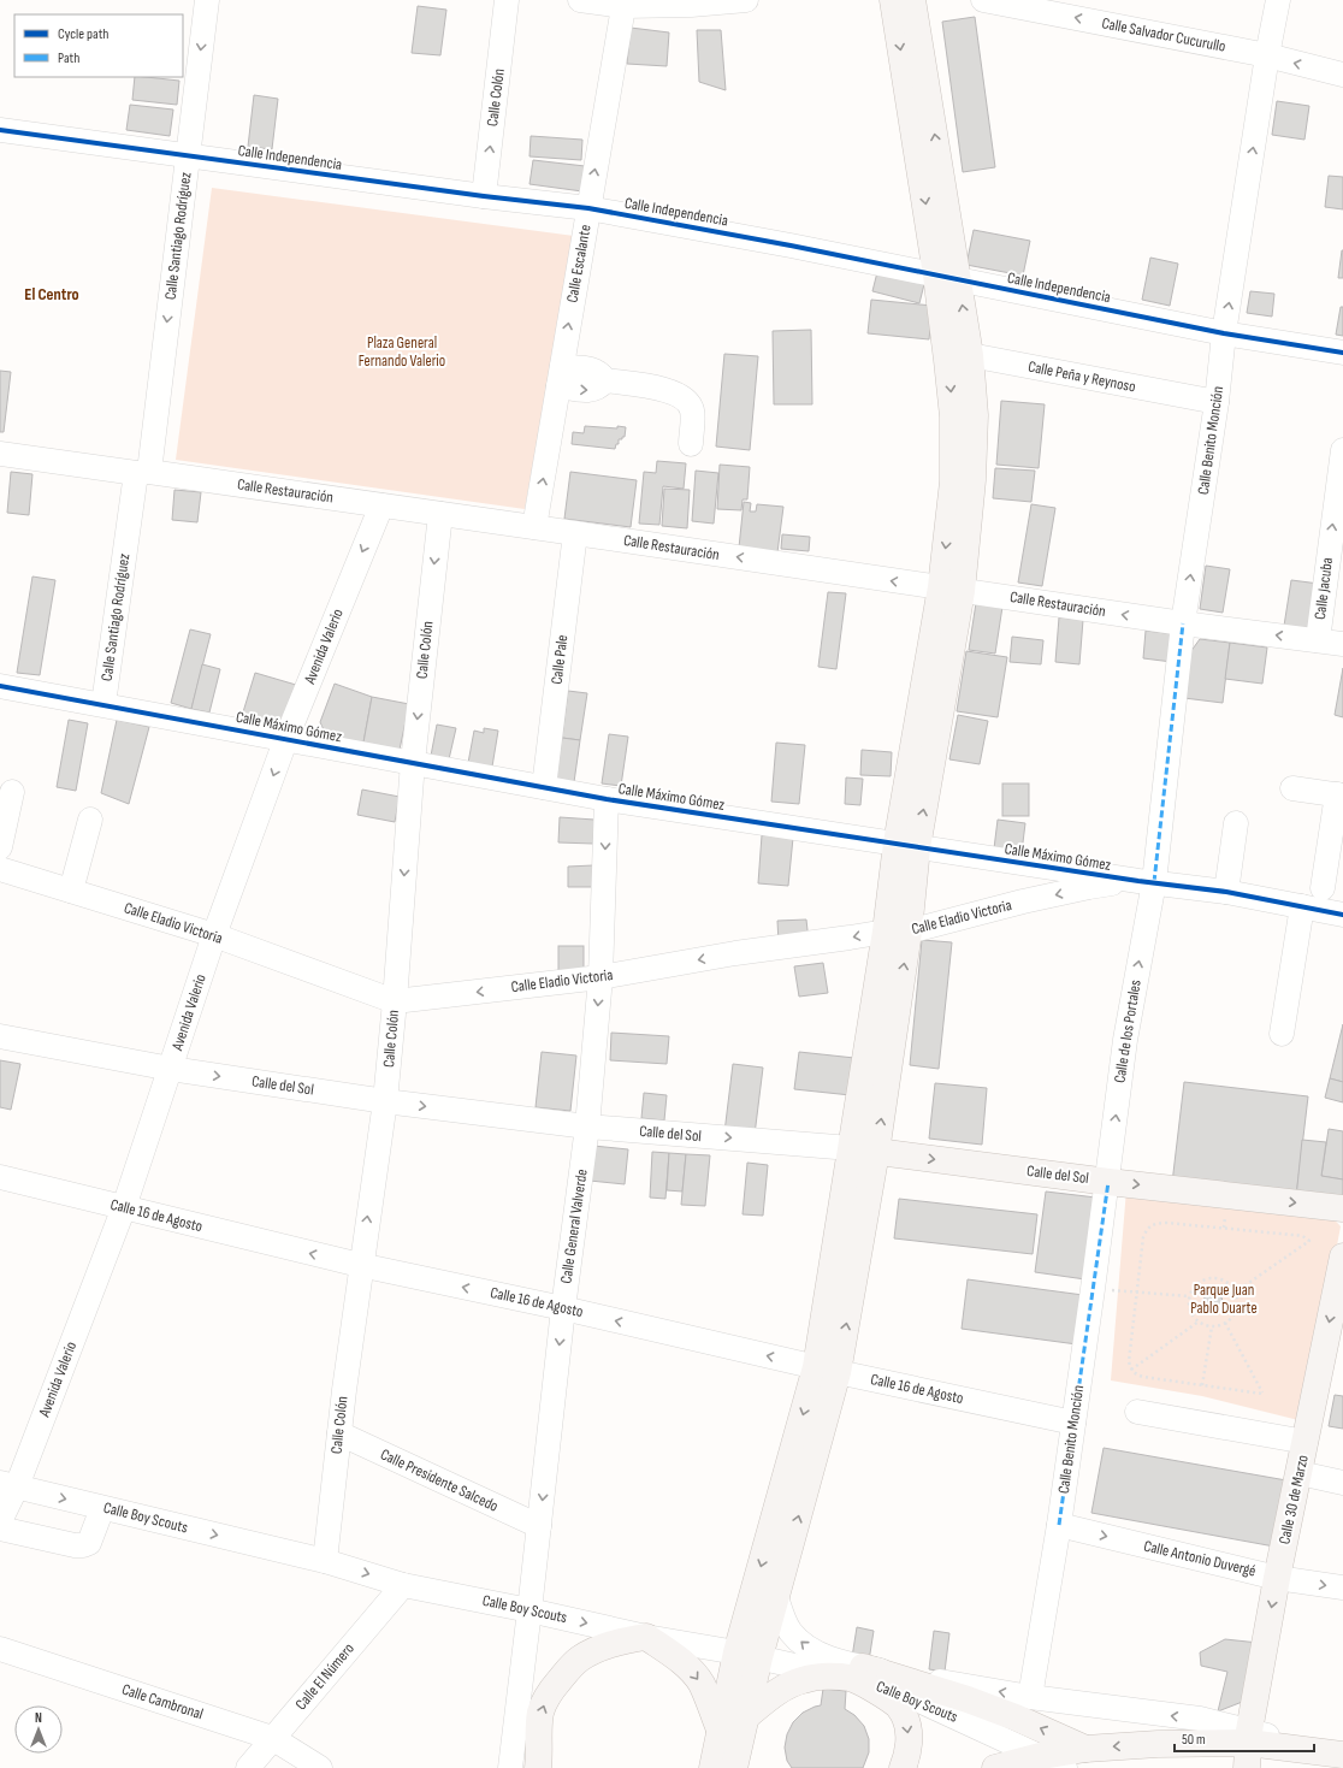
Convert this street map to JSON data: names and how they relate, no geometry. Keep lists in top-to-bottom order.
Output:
{
  "streets": {
    "main road": ["Calle del Sol", "Calle 30 de Marzo"],
    "street": [
      "Calle Salvador Cucurullo",
      "Calle Colón",
      "Calle Independencia",
      "Calle Santiago Rodríguez",
      "Calle Escalante",
      "Calle Peña y Reynoso",
      "Calle Benito Monción",
      "Calle Restauración",
      "Calle Jacuba",
      "Avenida Valerio",
      "Calle Pale",
      "Calle Máximo Gómez",
      "Calle Eladio Victoria",
      "Calle de los Portales",
      "Calle 16 de Agosto",
      "Calle General Valverde",
      "Calle Presidente Salcedo",
      "Calle Boy Scouts",
      "Calle Antonio Duvergé",
      "Calle El Número",
      "Calle Cambronal"
    ]
  },
  "crossings": [
    ["Calle Salvador Cucurullo", "Calle Benito Monción"],
    ["Calle Colón", "Calle Independencia"],
    ["Calle Colón", "Calle Restauración"],
    ["Calle Colón", "Calle Máximo Gómez"],
    ["Calle Colón", "Calle Eladio Victoria"],
    ["Calle Colón", "Calle del Sol"],
    ["Calle Colón", "Calle 16 de Agosto"],
    ["Calle Colón", "Calle Presidente Salcedo"],
    ["Calle Colón", "Calle Boy Scouts"],
    ["Calle Independencia", "Calle Santiago Rodríguez"],
    ["Calle Independencia", "Calle Escalante"],
    ["Calle Independencia", "Calle Benito Monción"],
    ["Calle Santiago Rodríguez", "Calle Restauración"],
    ["Calle Santiago Rodríguez", "Calle Máximo Gómez"],
    ["Calle Escalante", "Calle Restauración"],
    ["Calle Peña y Reynoso", "Calle Benito Monción"],
    ["Calle Benito Monción", "Calle Restauración"],
    ["Calle Benito Monción", "Calle Máximo Gómez"],
    ["Calle Benito Monción", "Calle Eladio Victoria"],
    ["Calle Benito Monción", "Calle de los Portales"],
    ["Calle Benito Monción", "Calle del Sol"],
    ["Calle Benito Monción", "Calle 16 de Agosto"],
    ["Calle Benito Monción", "Calle Boy Scouts"],
    ["Calle Benito Monción", "Calle Antonio Duvergé"],
    ["Calle Restauración", "Calle Jacuba"],
    ["Calle Restauración", "Avenida Valerio"],
    ["Calle Restauración", "Calle Pale"],
    ["Avenida Valerio", "Calle Máximo Gómez"],
    ["Avenida Valerio", "Calle Eladio Victoria"],
    ["Avenida Valerio", "Calle del Sol"],
    ["Avenida Valerio", "Calle 16 de Agosto"],
    ["Avenida Valerio", "Calle Boy Scouts"],
    ["Calle Pale", "Calle Máximo Gómez"],
    ["Calle Máximo Gómez", "Calle Eladio Victoria"],
    ["Calle Máximo Gómez", "Calle de los Portales"],
    ["Calle Máximo Gómez", "Calle General Valverde"],
    ["Calle Eladio Victoria", "Calle de los Portales"],
    ["Calle Eladio Victoria", "Calle General Valverde"],
    ["Calle de los Portales", "Calle del Sol"],
    ["Calle del Sol", "Calle General Valverde"],
    ["Calle 16 de Agosto", "Calle General Valverde"],
    ["Calle General Valverde", "Calle Presidente Salcedo"],
    ["Calle General Valverde", "Calle Boy Scouts"],
    ["Calle 30 de Marzo", "Calle Boy Scouts"],
    ["Calle 30 de Marzo", "Calle Antonio Duvergé"],
    ["Calle Boy Scouts", "Calle El Número"],
    ["Calle El Número", "Calle Cambronal"]
  ],
  "one_way": [
    "Calle Salvador Cucurullo",
    "Calle Santiago Rodríguez",
    "Calle Escalante",
    "Calle Benito Monción",
    "Calle Restauración",
    "Calle Jacuba",
    "Avenida Valerio",
    "Calle Eladio Victoria",
    "Calle del Sol",
    "Calle 16 de Agosto",
    "Calle General Valverde",
    "Calle 30 de Marzo"
  ],
  "districts": ["El Centro"],
  "parks": ["Plaza General Fernando Valerio", "Parque Juan Pablo Duarte"],
  "legend": ["Cycle path", "Path"],
  "scale_bar": "50 m",
  "north": "top"
}
